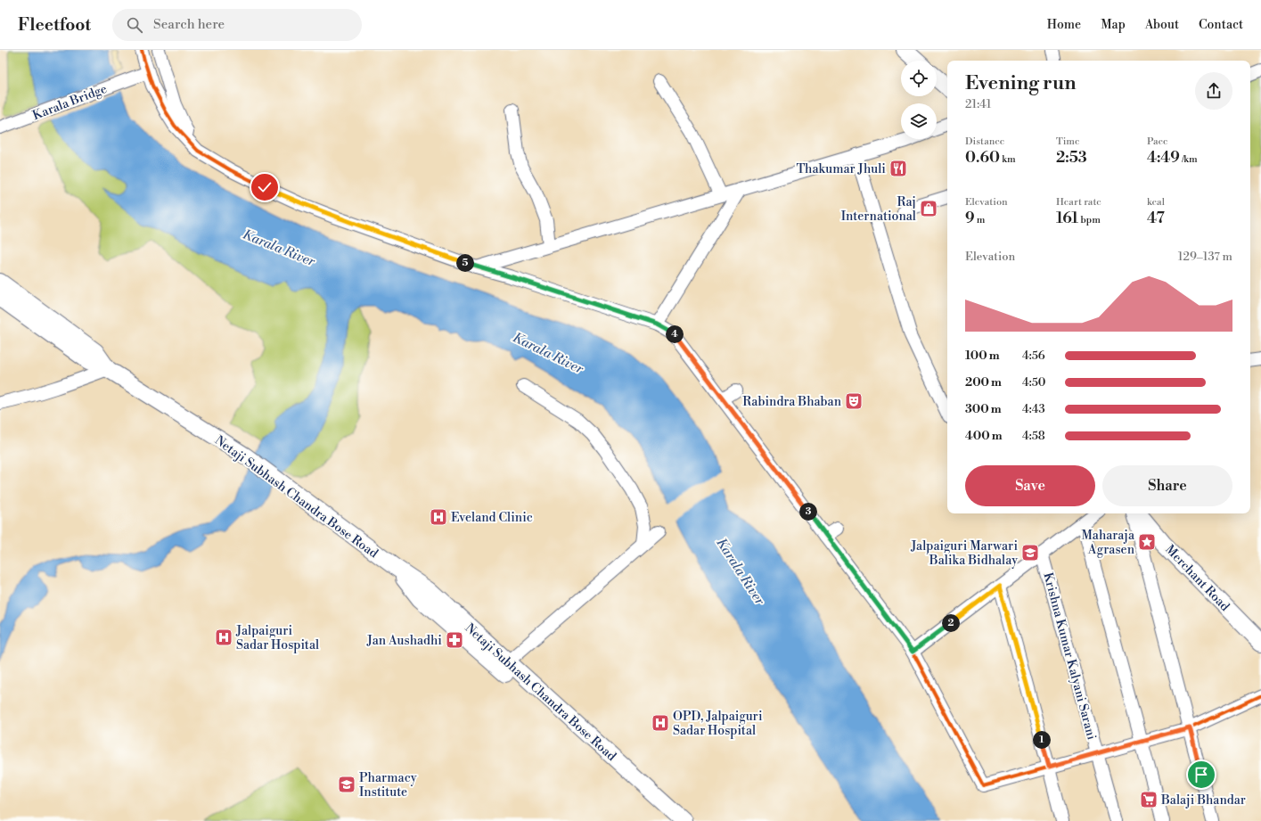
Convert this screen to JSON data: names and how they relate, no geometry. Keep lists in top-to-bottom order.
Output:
{
  "streets": {
    "street": [
      "Karala Bridge",
      "Netaji Subhash Chandra Bose Road",
      "Merchant Road",
      "Krishna Kumar Kalyani Sarani"
    ]
  },
  "water": ["Karala River"],
  "places": {
    "restaurant": ["Thakumar Jhuli"],
    "shop": ["Raj International"],
    "theatre": ["Rabindra Bhaban"],
    "hospital": ["Eveland Clinic", "Jalpaiguri Sadar Hospital", "OPD, Jalpaiguri Sadar Hospital"],
    "place": ["Maharaja Agrasen"],
    "school or university": ["Jalpaiguri Marwari Balika Bidhalay", "Pharmacy Institute"],
    "pharmacy": ["Jan Aushadhi"],
    "supermarket": ["Balaji Bhandar"]
  },
  "page": {
    "header": "Fleetfoot",
    "search": "Search here",
    "nav": [
      "Home",
      "Map",
      "About",
      "Contact"
    ],
    "heading": ["Evening run", "21:41"],
    "stats": [
      ["Distance", "0.60 km"],
      ["Time", "2:53"],
      ["Pace", "4:49 /km"],
      ["Elevation", "9 m"],
      ["Heart rate", "161 bpm"],
      ["kcal", "47"]
    ],
    "chart": ["Elevation", "129–137 m"],
    "pins": [
      "5",
      "4",
      "3",
      "2",
      "1"
    ],
    "list": [
      {
        "name": "100 m",
        "note": "4:56"
      },
      {
        "name": "200 m",
        "note": "4:50"
      },
      {
        "name": "300 m",
        "note": "4:43"
      },
      {
        "name": "400 m",
        "note": "4:58"
      }
    ],
    "buttons": ["Save", "Share"]
  }
}
